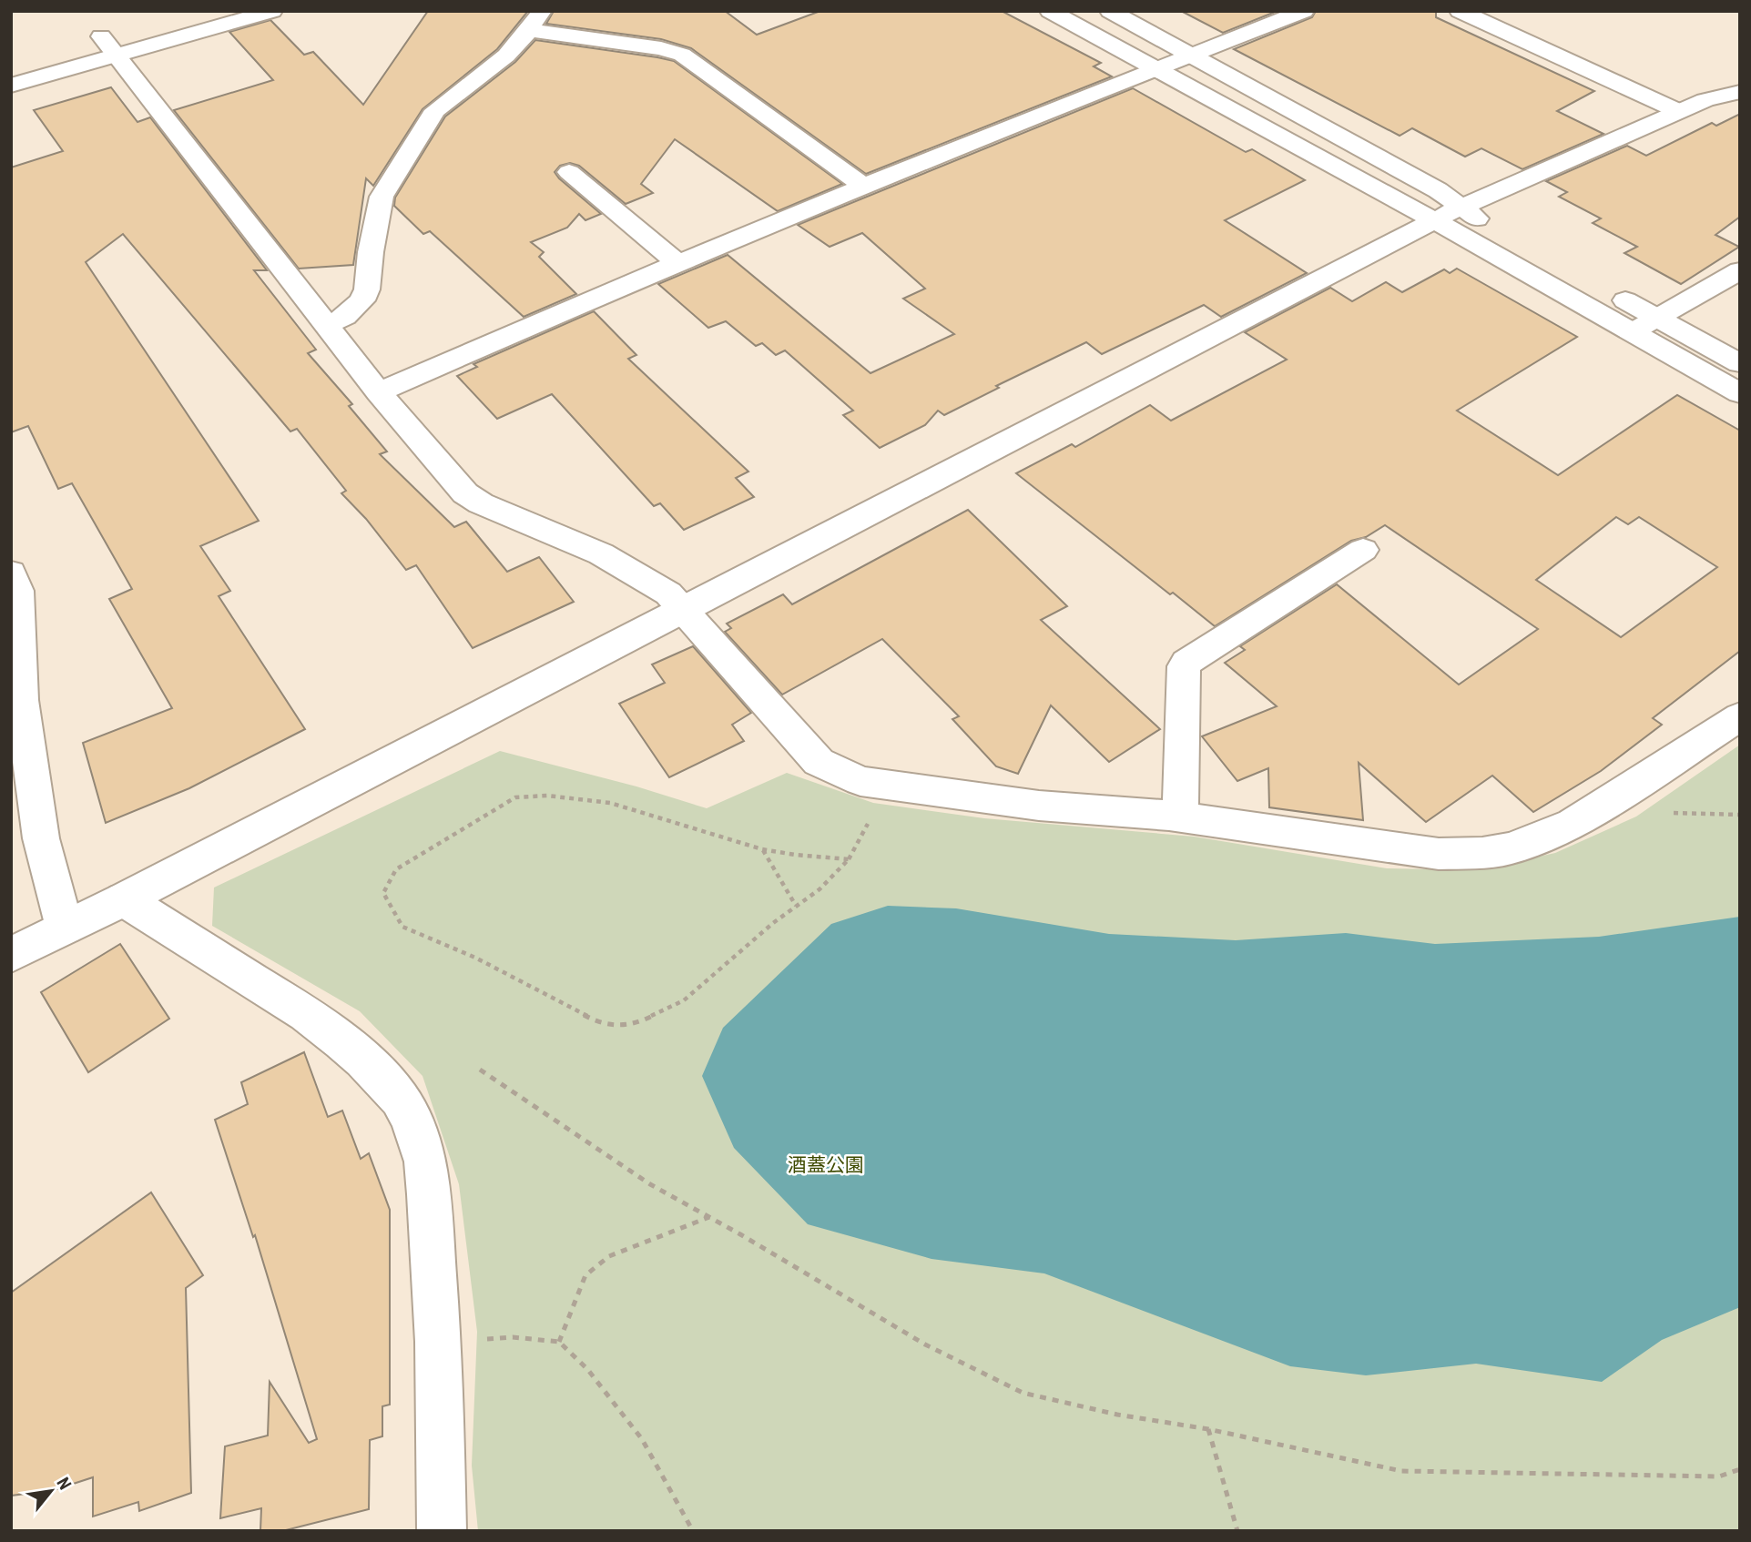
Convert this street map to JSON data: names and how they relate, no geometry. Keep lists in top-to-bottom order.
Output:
{
  "parks": ["酒蓋公園"],
  "north": "top right"
}
